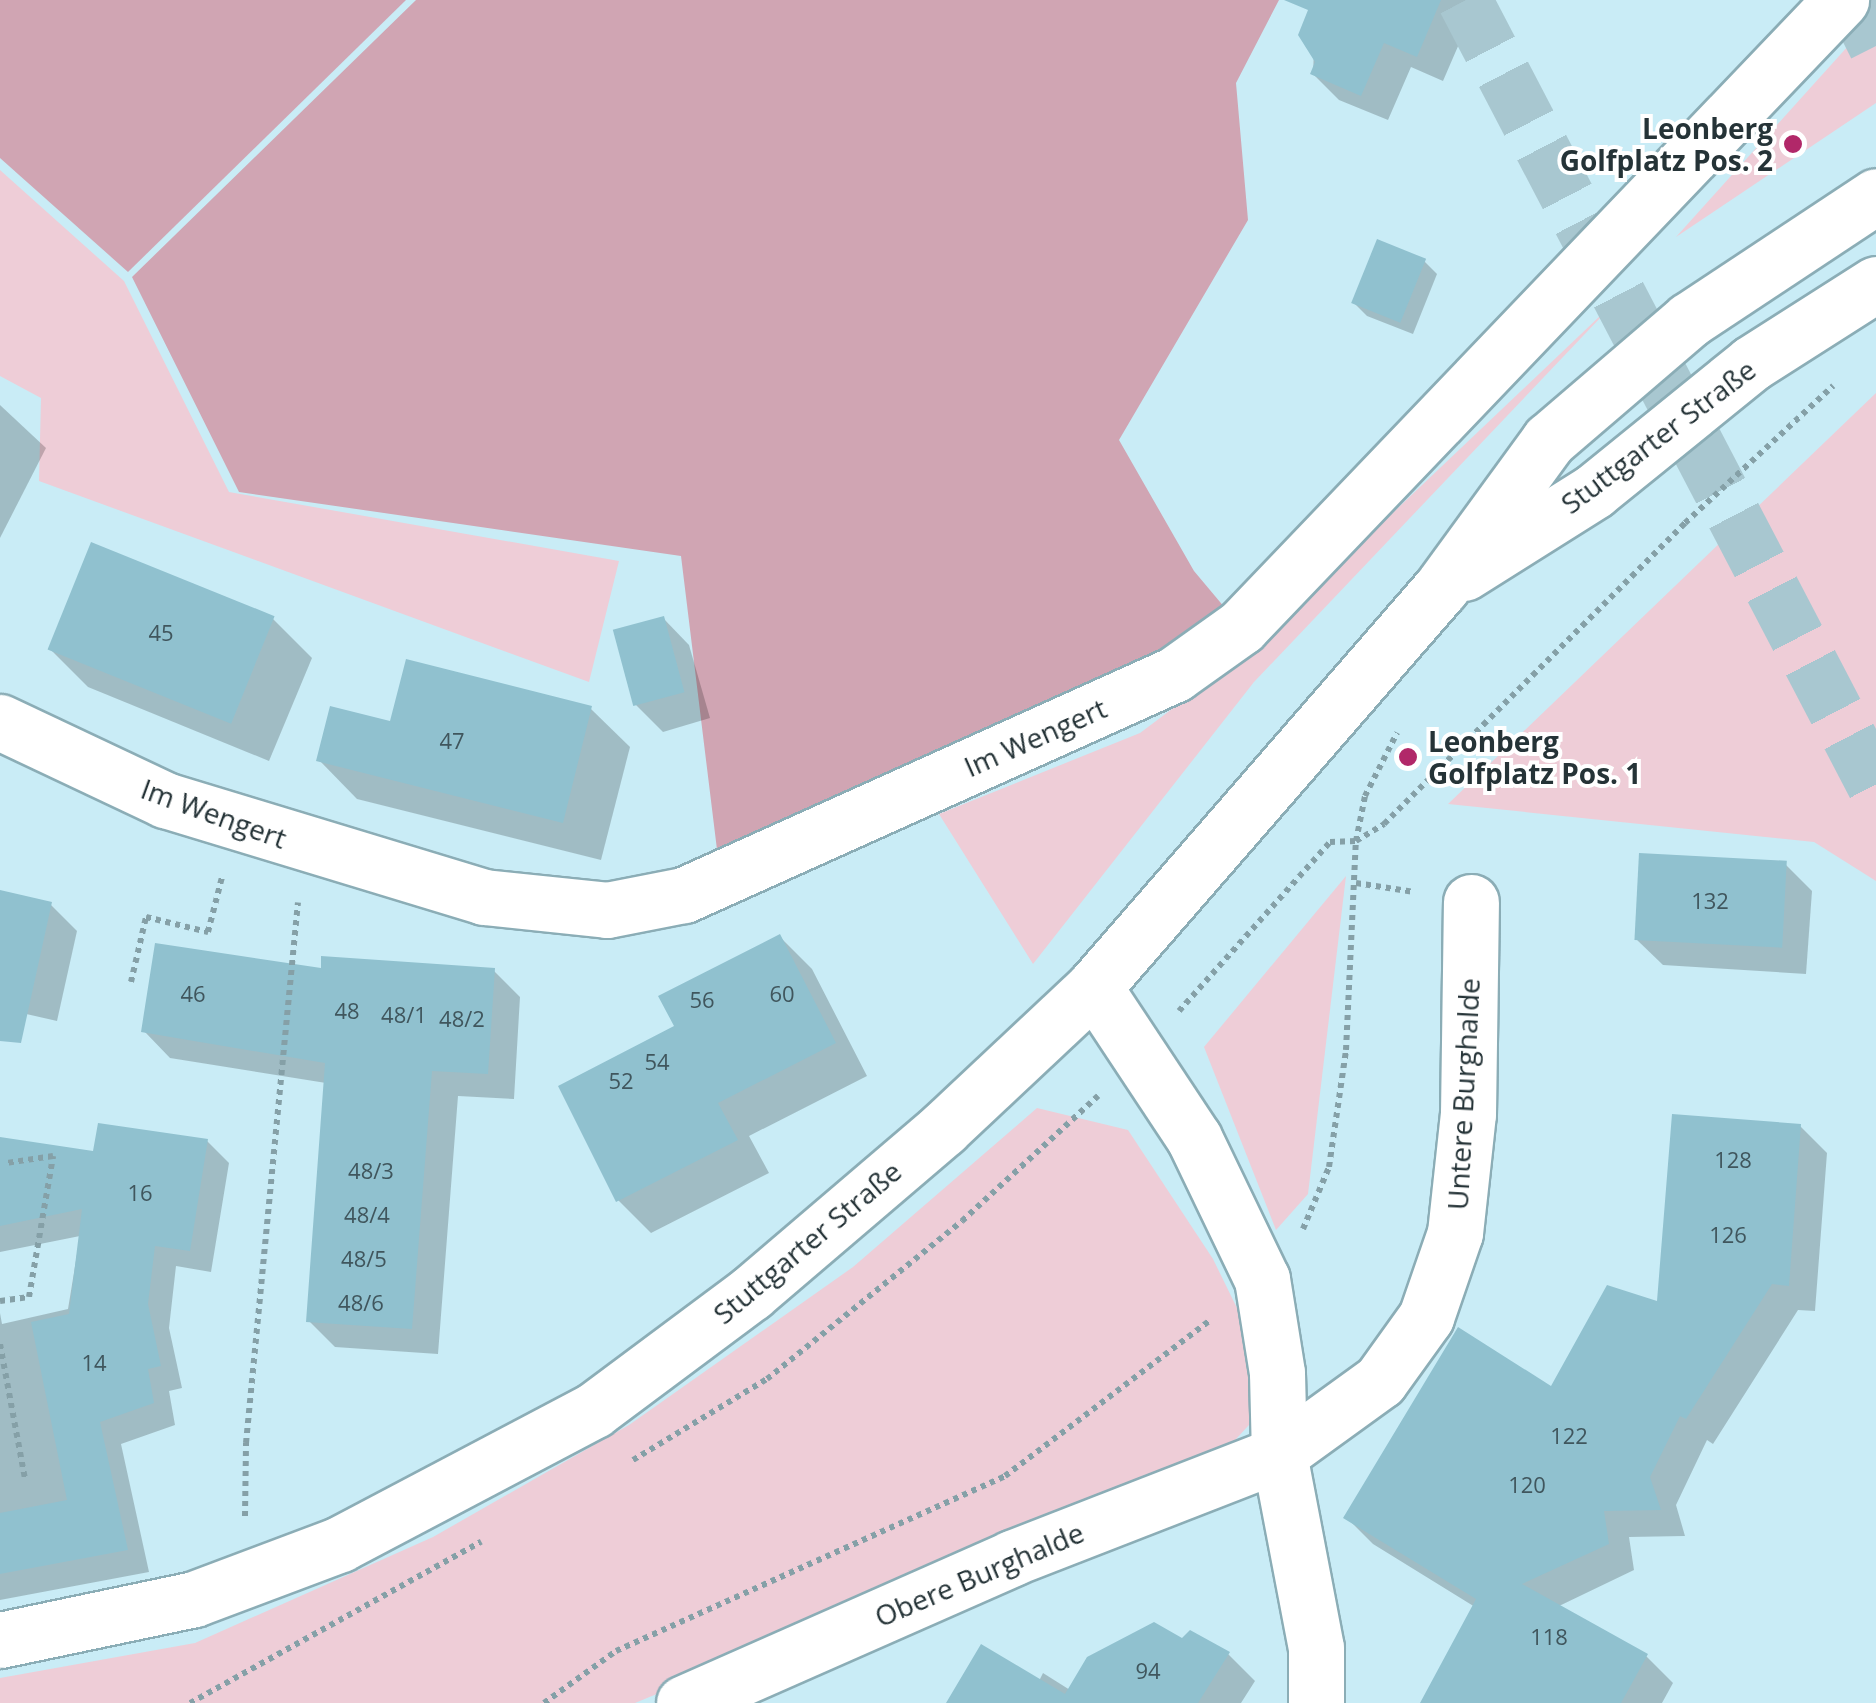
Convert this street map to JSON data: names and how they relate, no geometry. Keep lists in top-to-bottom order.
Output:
{
  "streets": {
    "street": [
      "Stuttgarter Straße",
      "Im Wengert",
      "Untere Burghalde",
      "Obere Burghalde"
    ]
  },
  "crossings": [
    ["Untere Burghalde", "Obere Burghalde"]
  ],
  "places": ["Leonberg Golfplatz Pos. 2", "Leonberg Golfplatz Pos. 1"],
  "house_numbers": [
    "45",
    "47",
    "132",
    "46",
    "60",
    "56",
    "48",
    "48/1",
    "48/2",
    "54",
    "52",
    "128",
    "48/3",
    "16",
    "48/4",
    "126",
    "48/5",
    "48/6",
    "14",
    "122",
    "120",
    "118",
    "94"
  ]
}
